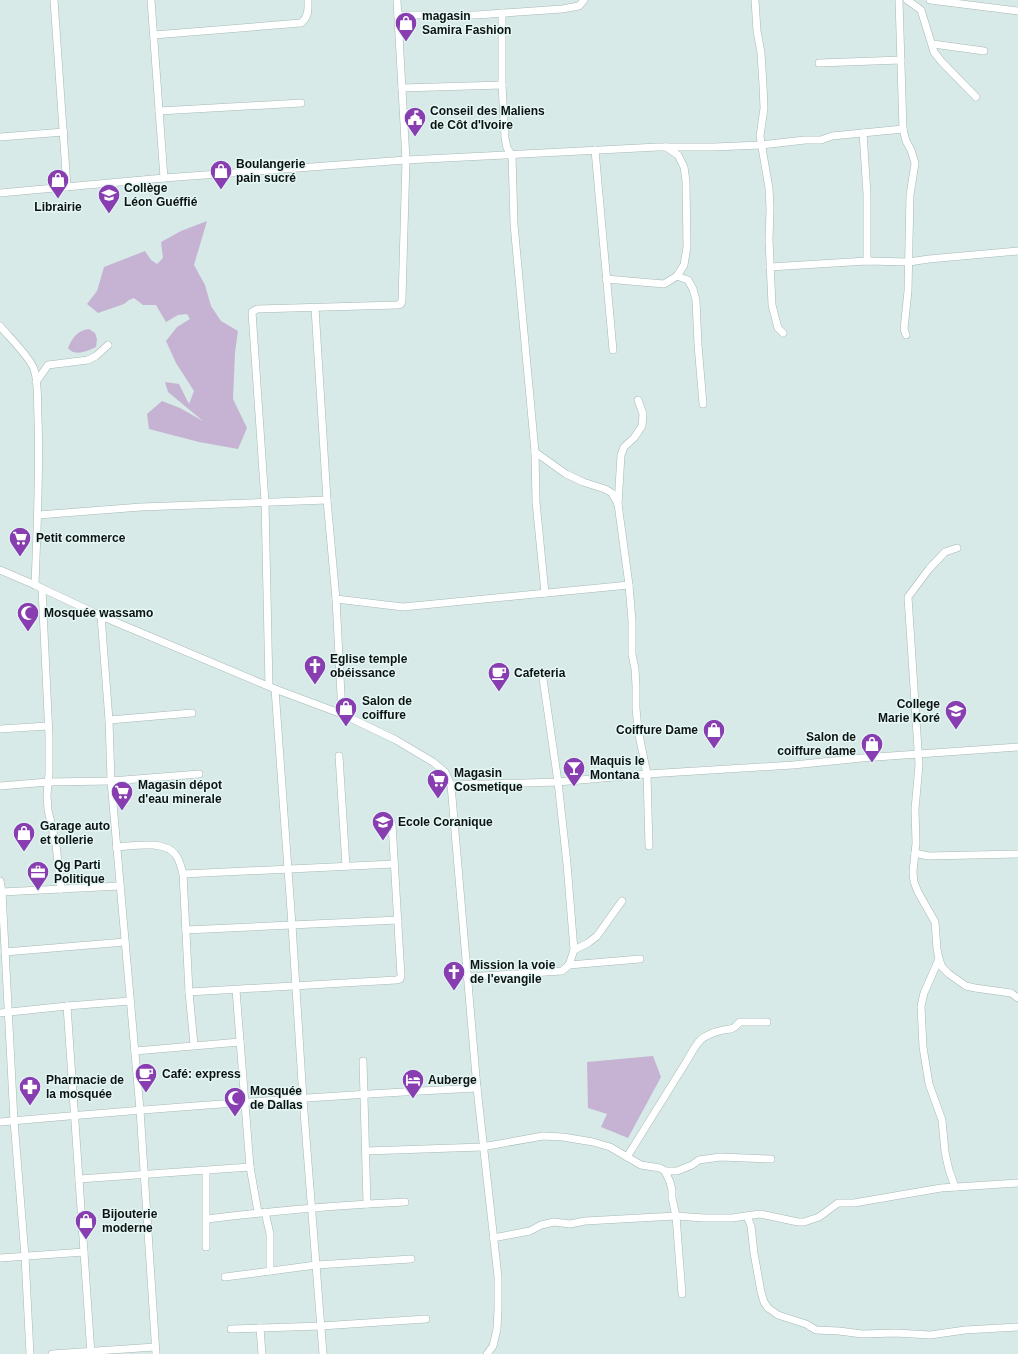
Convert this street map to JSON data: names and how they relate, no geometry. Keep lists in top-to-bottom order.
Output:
{
  "places": {
    "shop": [
      "magasin Samira Fashion",
      "Boulangerie pain sucré",
      "Librairie",
      "Salon de coiffure",
      "Coiffure Dame",
      "Salon de coiffure dame",
      "Garage auto et tollerie",
      "Bijouterie moderne"
    ],
    "public building": ["Conseil des Maliens de Côt d'Ivoire"],
    "school or university": ["Collège Léon Guéffié", "College Marie Koré", "Ecole Coranique"],
    "supermarket": ["Petit commerce", "Magasin Cosmetique", "Magasin dépot d'eau minerale"],
    "mosque": ["Mosquée wassamo", "Mosquée de Dallas"],
    "church": ["Eglise temple obéissance", "Mission la voie de l'evangile"],
    "cafe": ["Cafeteria", "Café: express"],
    "bar": ["Maquis le Montana"],
    "office": ["Qg Parti Politique"],
    "hotel": ["Auberge"],
    "pharmacy": ["Pharmacie de la mosquée"]
  }
}
